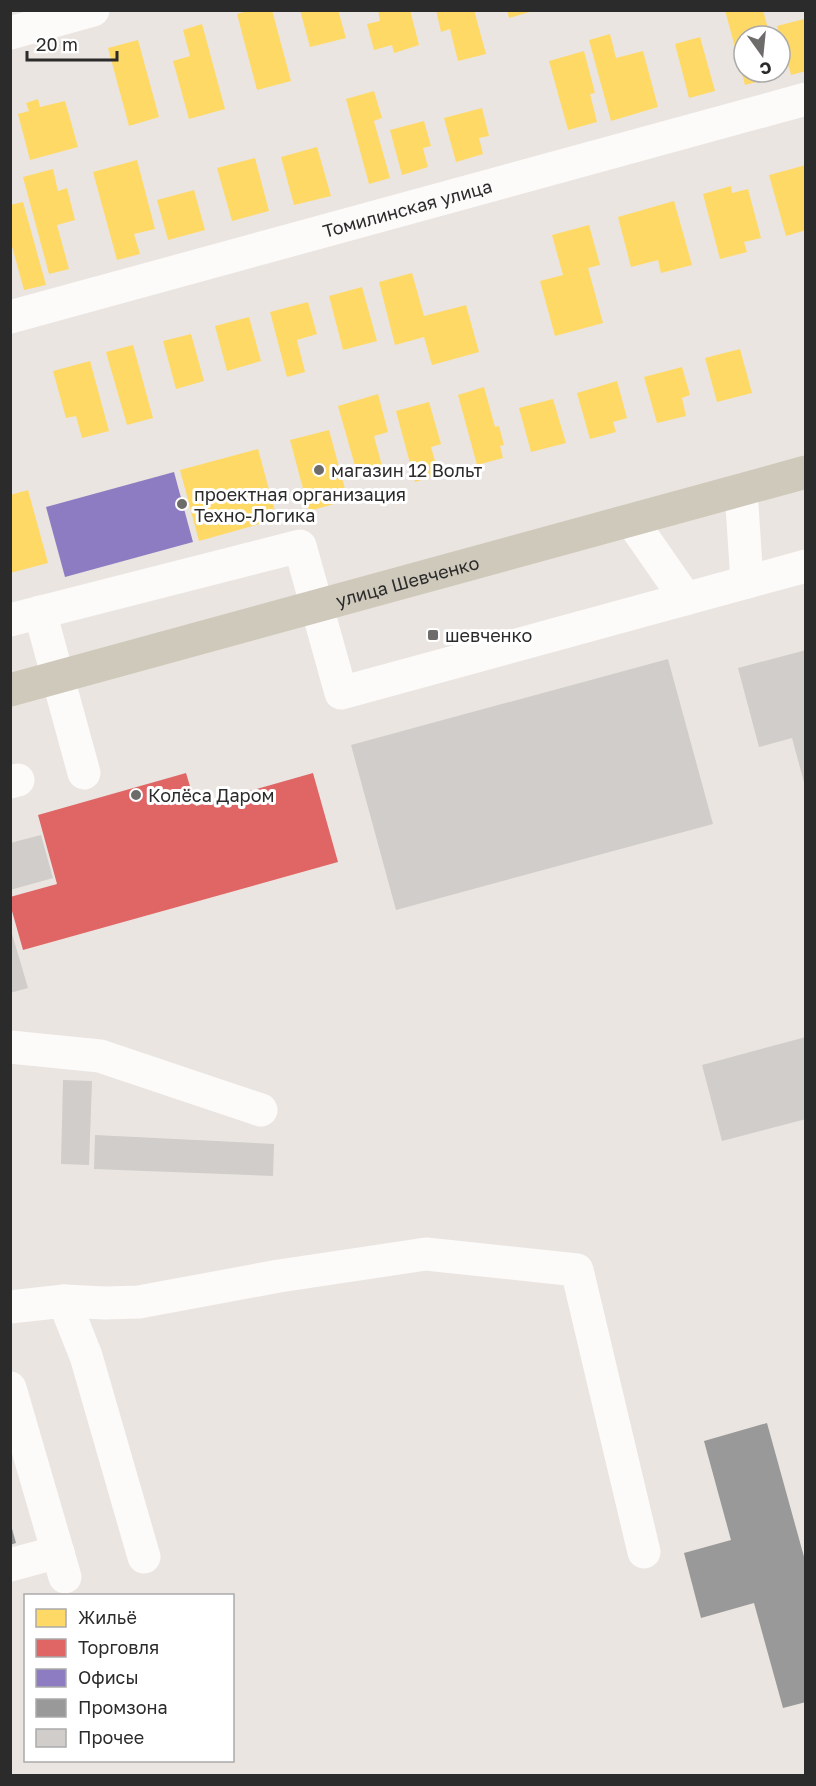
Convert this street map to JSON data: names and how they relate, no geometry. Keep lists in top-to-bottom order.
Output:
{
  "streets": {
    "main road": ["улица Шевченко"],
    "street": ["Томилинская улица"]
  },
  "places": {
    "other": ["магазин 12 Вольт", "проектная организация Техно-Логика", "Колёса Даром"],
    "transit": ["шевченко"]
  },
  "legend": [
    "Жильё",
    "Торговля",
    "Офисы",
    "Промзона",
    "Прочее"
  ],
  "scale_bar": "20 m",
  "north": "bottom"
}
